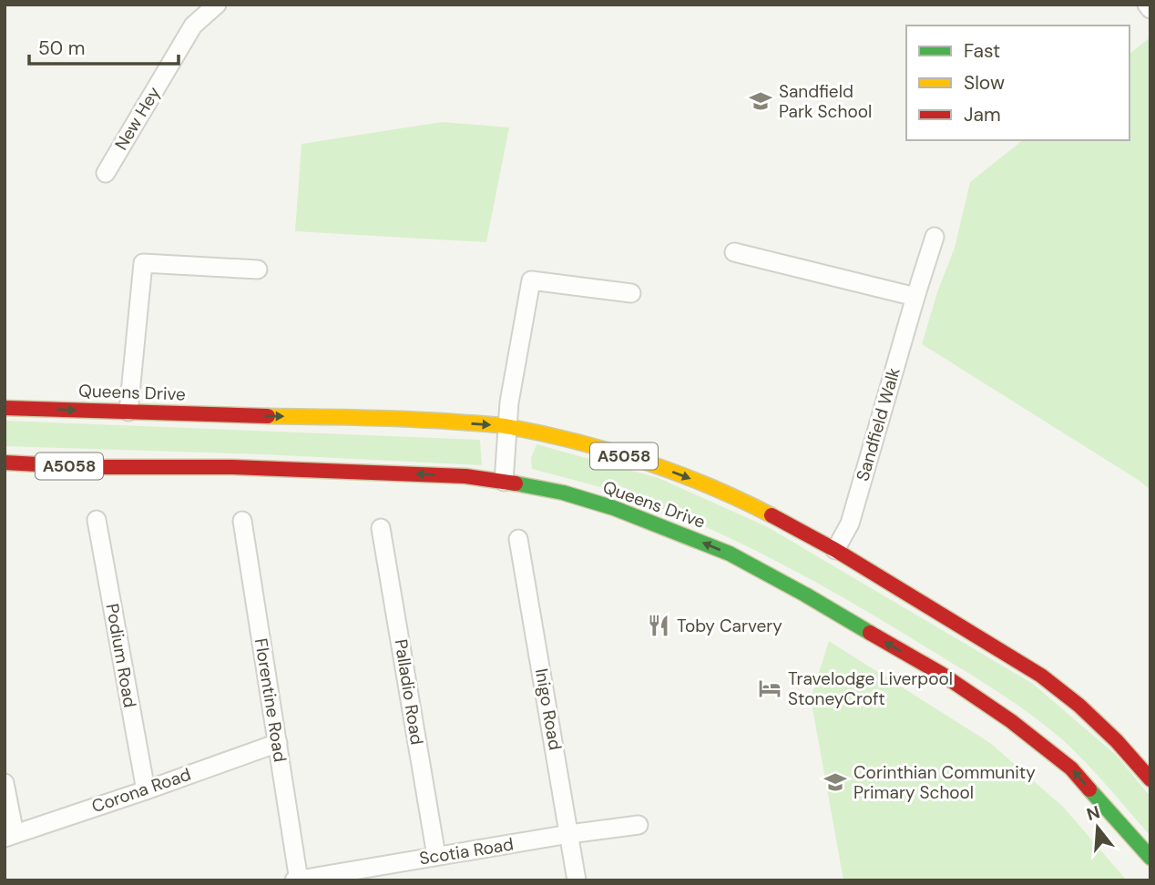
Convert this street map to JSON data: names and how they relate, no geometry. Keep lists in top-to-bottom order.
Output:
{
  "streets": {
    "highway": ["Queens Drive", "A5058"],
    "street": [
      "New Hey",
      "Sandfield Walk",
      "Podium Road",
      "Palladio Road",
      "Florentine Road",
      "Inigo Road",
      "Corona Road",
      "Scotia Road"
    ]
  },
  "crossings": [
    ["Queens Drive", "Sandfield Walk"],
    ["Podium Road", "Corona Road"],
    ["Palladio Road", "Scotia Road"],
    ["Florentine Road", "Corona Road"],
    ["Florentine Road", "Scotia Road"],
    ["Inigo Road", "Scotia Road"]
  ],
  "places": {
    "school or university": ["Sandfield Park School", "Corinthian Community Primary School"],
    "restaurant": ["Toby Carvery"],
    "hotel": ["Travelodge Liverpool StoneyCroft"]
  },
  "legend": ["Fast", "Slow", "Jam"],
  "scale_bar": "50 m",
  "north": "top"
}
